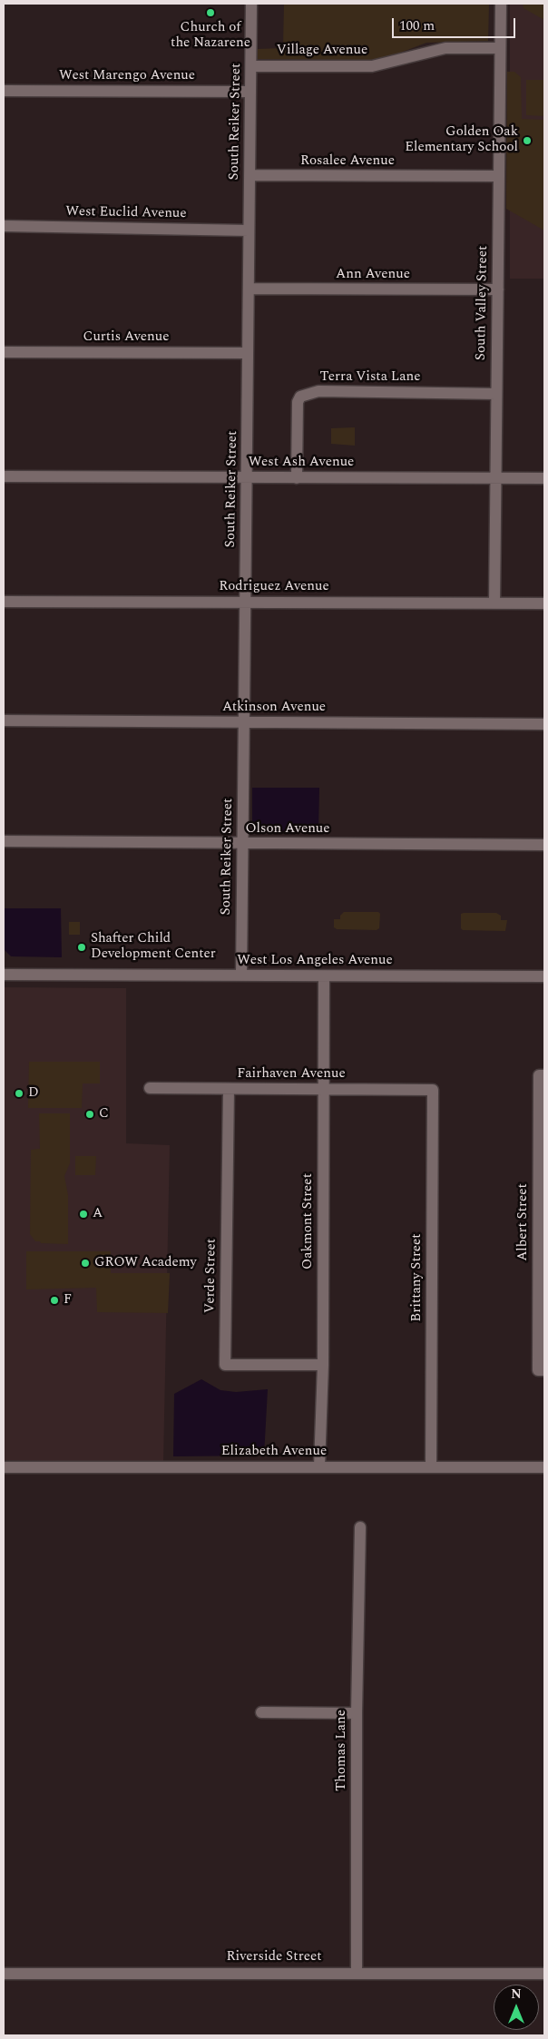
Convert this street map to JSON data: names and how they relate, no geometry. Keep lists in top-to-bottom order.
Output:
{
  "streets": {
    "street": [
      "Village Avenue",
      "West Marengo Avenue",
      "South Reiker Street",
      "Rosalee Avenue",
      "West Euclid Avenue",
      "Ann Avenue",
      "South Valley Street",
      "Curtis Avenue",
      "Terra Vista Lane",
      "West Ash Avenue",
      "Rodriguez Avenue",
      "Atkinson Avenue",
      "Olson Avenue",
      "West Los Angeles Avenue",
      "Fairhaven Avenue",
      "Oakmont Street",
      "Albert Street",
      "Verde Street",
      "Brittany Street",
      "Elizabeth Avenue",
      "Thomas Lane",
      "Riverside Street"
    ]
  },
  "crossings": [
    ["Village Avenue", "South Reiker Street"],
    ["Village Avenue", "South Valley Street"],
    ["West Marengo Avenue", "South Reiker Street"],
    ["South Reiker Street", "Rosalee Avenue"],
    ["South Reiker Street", "West Euclid Avenue"],
    ["South Reiker Street", "Ann Avenue"],
    ["South Reiker Street", "Curtis Avenue"],
    ["South Reiker Street", "West Ash Avenue"],
    ["South Reiker Street", "Rodriguez Avenue"],
    ["South Reiker Street", "Atkinson Avenue"],
    ["South Reiker Street", "Olson Avenue"],
    ["South Reiker Street", "West Los Angeles Avenue"],
    ["Rosalee Avenue", "South Valley Street"],
    ["Ann Avenue", "South Valley Street"],
    ["South Valley Street", "Terra Vista Lane"],
    ["South Valley Street", "West Ash Avenue"],
    ["South Valley Street", "Rodriguez Avenue"],
    ["Terra Vista Lane", "West Ash Avenue"],
    ["West Los Angeles Avenue", "Oakmont Street"],
    ["Fairhaven Avenue", "Oakmont Street"],
    ["Fairhaven Avenue", "Verde Street"],
    ["Fairhaven Avenue", "Brittany Street"],
    ["Oakmont Street", "Verde Street"],
    ["Oakmont Street", "Elizabeth Avenue"],
    ["Brittany Street", "Elizabeth Avenue"],
    ["Thomas Lane", "Riverside Street"]
  ],
  "places": [
    "Church of the Nazarene",
    "Golden Oak Elementary School",
    "Shafter Child Development Center",
    "D",
    "C",
    "A",
    "GROW Academy",
    "F"
  ],
  "scale_bar": "100 m",
  "north": "top"
}
